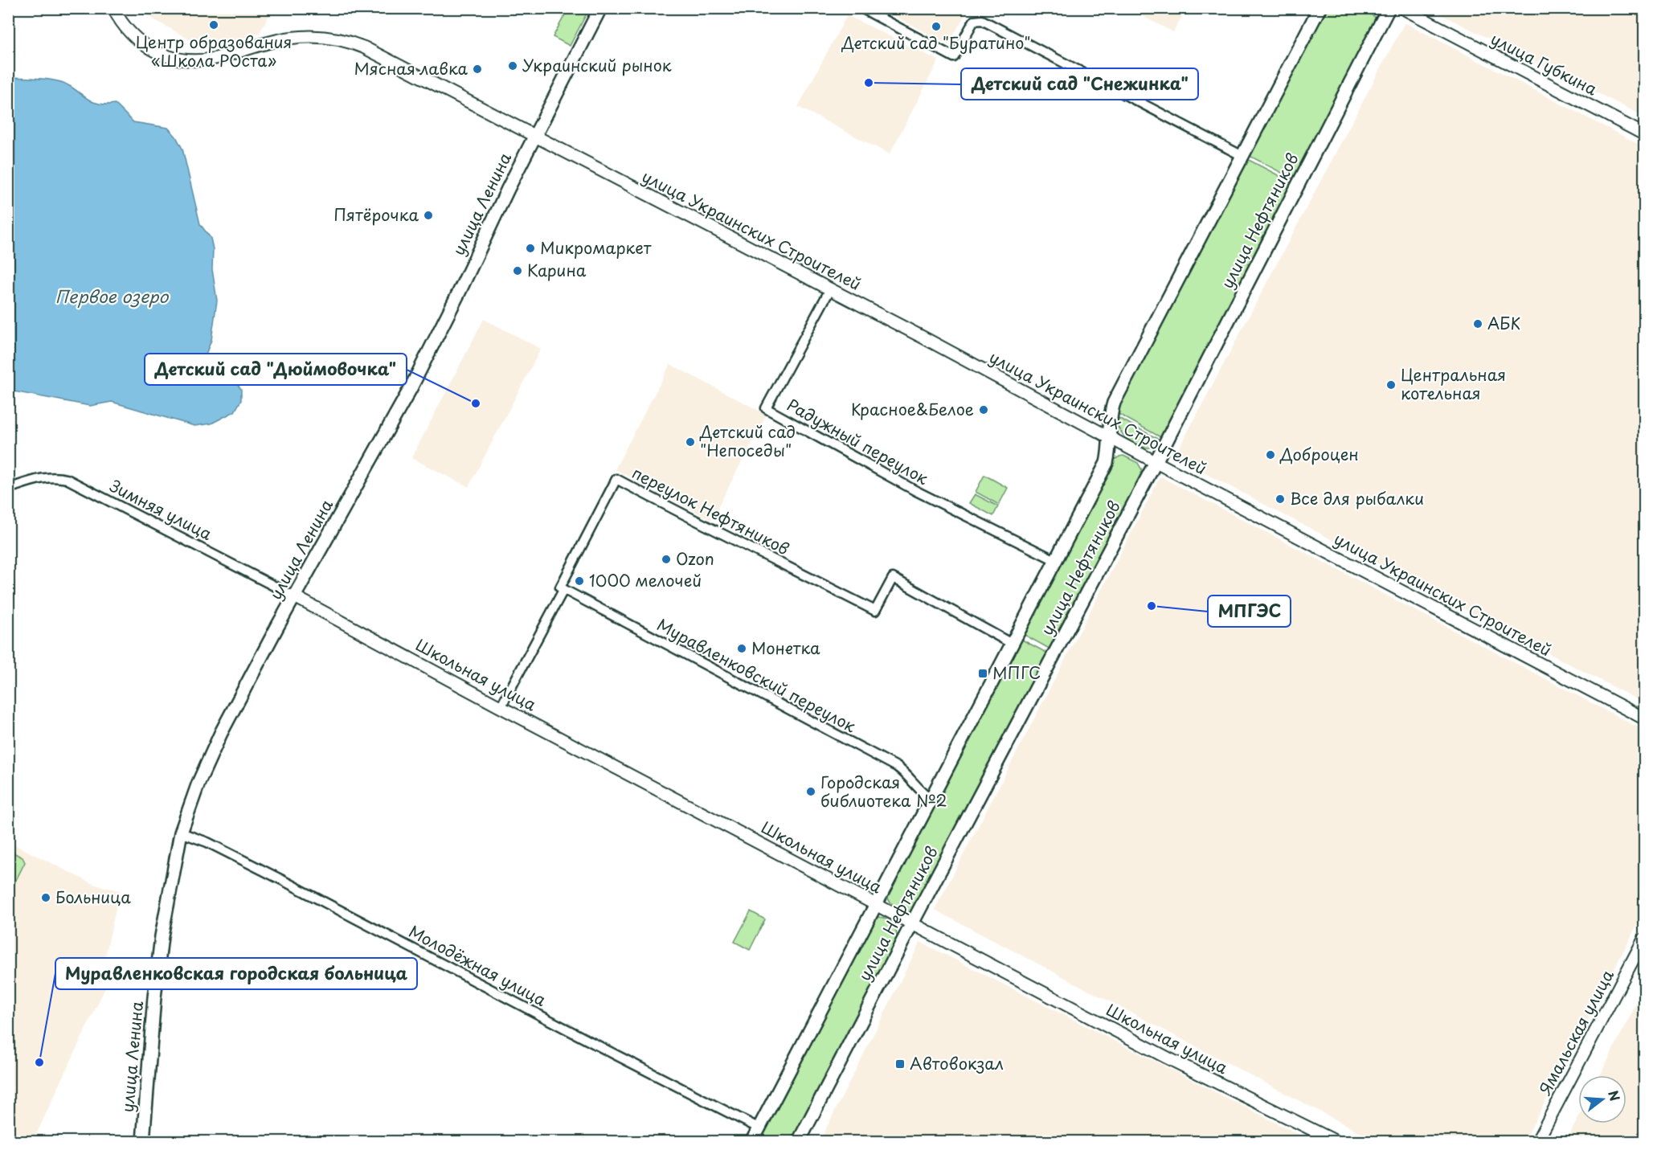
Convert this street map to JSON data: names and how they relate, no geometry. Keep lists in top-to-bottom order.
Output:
{
  "streets": {
    "main road": ["улица Ленина", "улица Нефтяников"],
    "street": [
      "улица Губкина",
      "улица Украинских Строителей",
      "Радужный переулок",
      "Зимняя улица",
      "переулок Нефтяников",
      "Школьная улица",
      "Муравленковский переулок",
      "Молодёжная улица",
      "Ямальская улица"
    ]
  },
  "crossings": [
    ["улица Ленина", "улица Украинских Строителей"],
    ["улица Ленина", "Зимняя улица"],
    ["улица Ленина", "Школьная улица"],
    ["улица Ленина", "Молодёжная улица"],
    ["улица Нефтяников", "улица Украинских Строителей"],
    ["улица Нефтяников", "Радужный переулок"],
    ["улица Нефтяников", "переулок Нефтяников"],
    ["улица Нефтяников", "Школьная улица"],
    ["улица Нефтяников", "Муравленковский переулок"],
    ["улица Нефтяников", "Молодёжная улица"],
    ["улица Украинских Строителей", "Радужный переулок"],
    ["Зимняя улица", "Школьная улица"],
    ["переулок Нефтяников", "Школьная улица"],
    ["переулок Нефтяников", "Муравленковский переулок"]
  ],
  "water": ["Первое озеро"],
  "places": {
    "other": [
      "Центр образования «Школа РОста»",
      "Детский сад \"Буратино\"",
      "Украинский рынок",
      "Мясная лавка",
      "Детский сад \"Снежинка\"",
      "Пятёрочка",
      "Микромаркет",
      "Карина",
      "АБК",
      "Центральная котельная",
      "Детский сад \"Дюймовочка\"",
      "Красное&Белое",
      "Детский сад \"Непоседы\"",
      "Доброцен",
      "Все для рыбалки",
      "Ozon",
      "1000 мелочей",
      "МПГЭС",
      "Монетка",
      "Городская библиотека №2",
      "Больница",
      "Муравленковская городская больница"
    ],
    "transit": ["МПГС", "Автовокзал"]
  },
  "north": "right"
}
